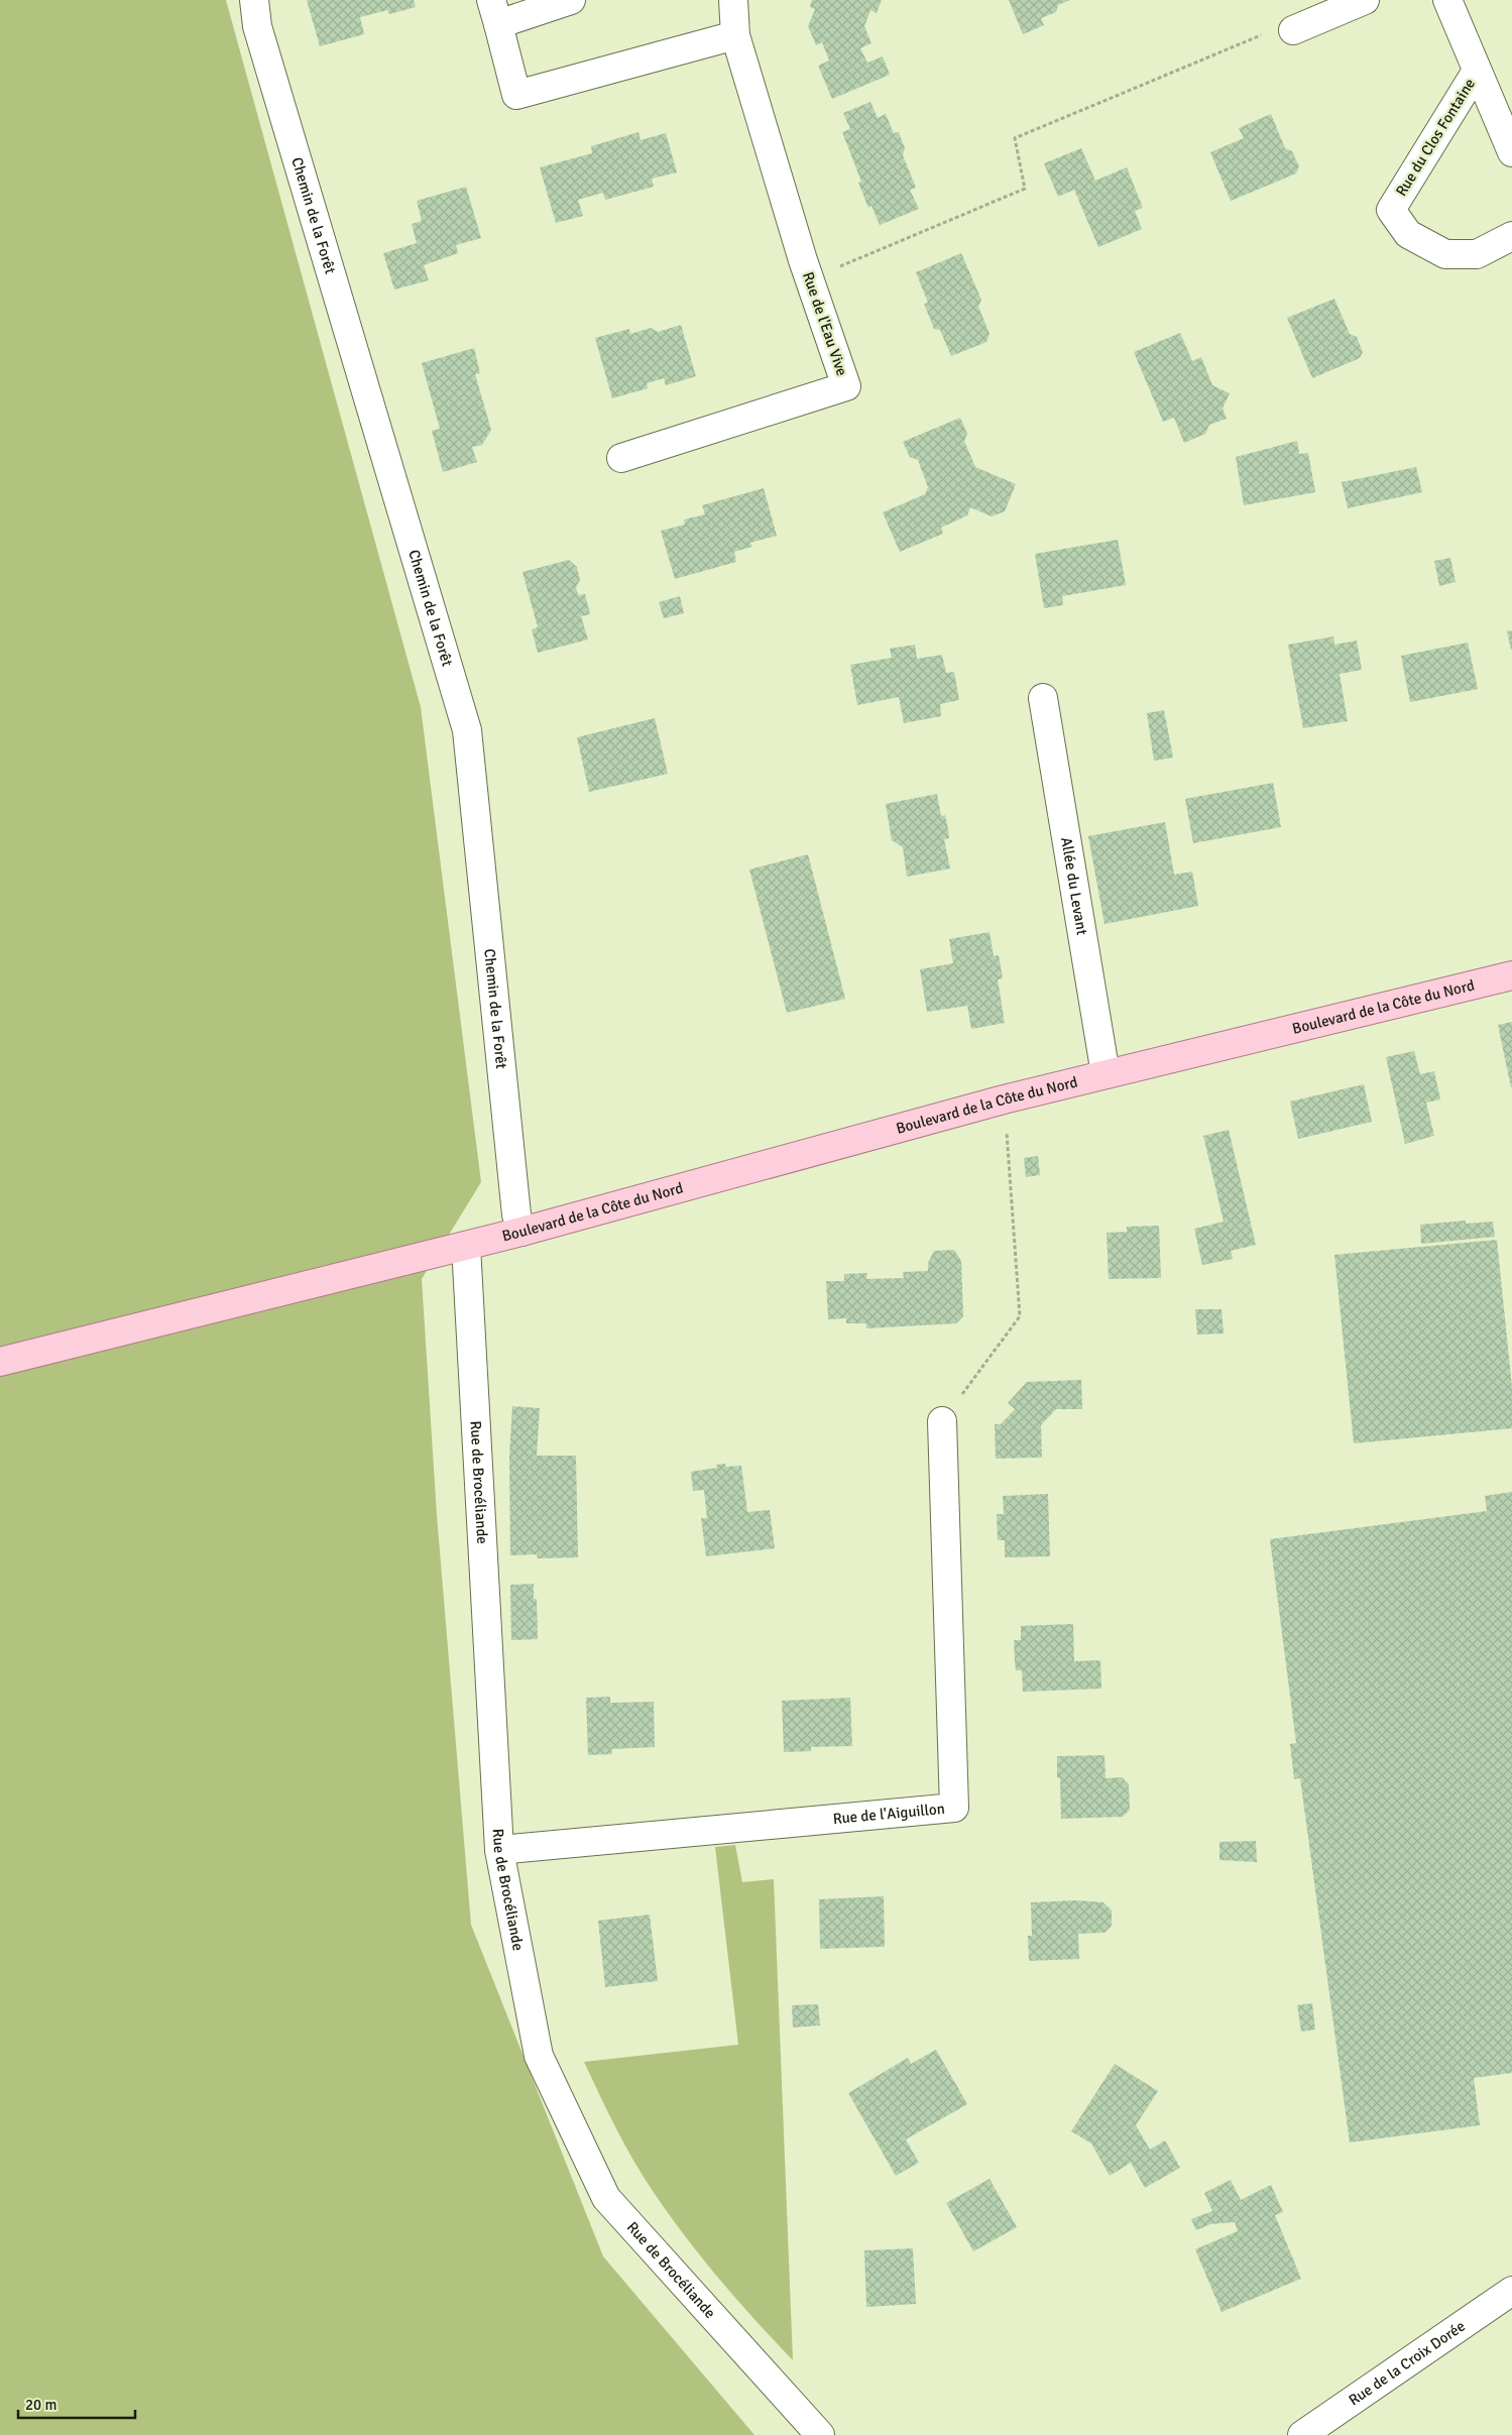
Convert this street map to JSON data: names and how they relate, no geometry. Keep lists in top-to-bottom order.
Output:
{
  "streets": {
    "main road": ["Boulevard de la Côte du Nord"],
    "street": [
      "Rue du Clos Fontaine",
      "Chemin de la Forêt",
      "Rue de l'Eau Vive",
      "Allée du Levant",
      "Rue de Brocéliande",
      "Rue de l'Aiguillon",
      "Rue de la Croix Dorée"
    ]
  },
  "crossings": [
    ["Chemin de la Forêt", "Boulevard de la Côte du Nord"],
    ["Allée du Levant", "Boulevard de la Côte du Nord"],
    ["Boulevard de la Côte du Nord", "Rue de Brocéliande"],
    ["Rue de Brocéliande", "Rue de l'Aiguillon"]
  ],
  "scale_bar": "20 m"
}
